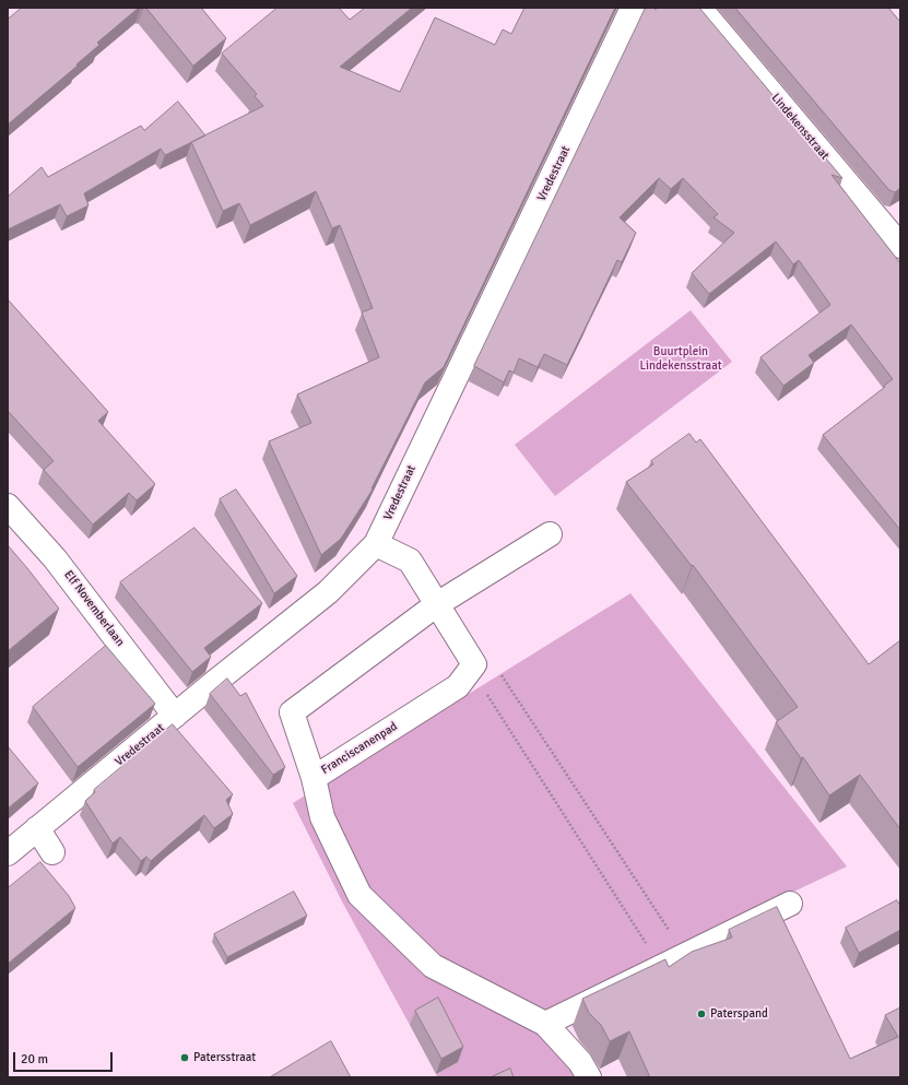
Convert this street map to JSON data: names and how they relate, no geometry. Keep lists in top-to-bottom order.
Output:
{
  "streets": {
    "street": [
      "Lindekensstraat",
      "Vredestraat",
      "Elf Novemberlaan",
      "Franciscanenpad"
    ]
  },
  "crossings": [
    ["Vredestraat", "Elf Novemberlaan"]
  ],
  "parks": ["Buurtplein Lindekensstraat"],
  "places": ["Paterspand", "Patersstraat"],
  "scale_bar": "20 m"
}
